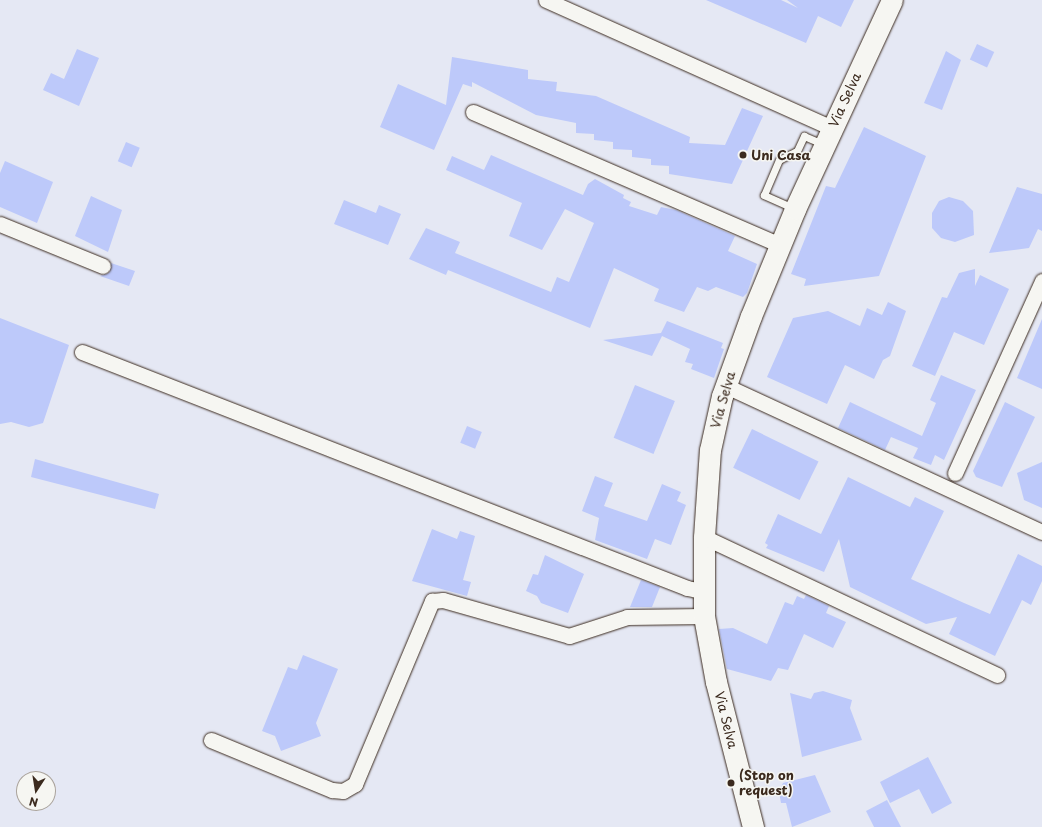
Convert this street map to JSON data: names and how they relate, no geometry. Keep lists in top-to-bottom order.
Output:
{
  "streets": {
    "street": ["Via Selva"]
  },
  "places": ["Uni Casa", "(Stop on request)"],
  "north": "bottom"
}
